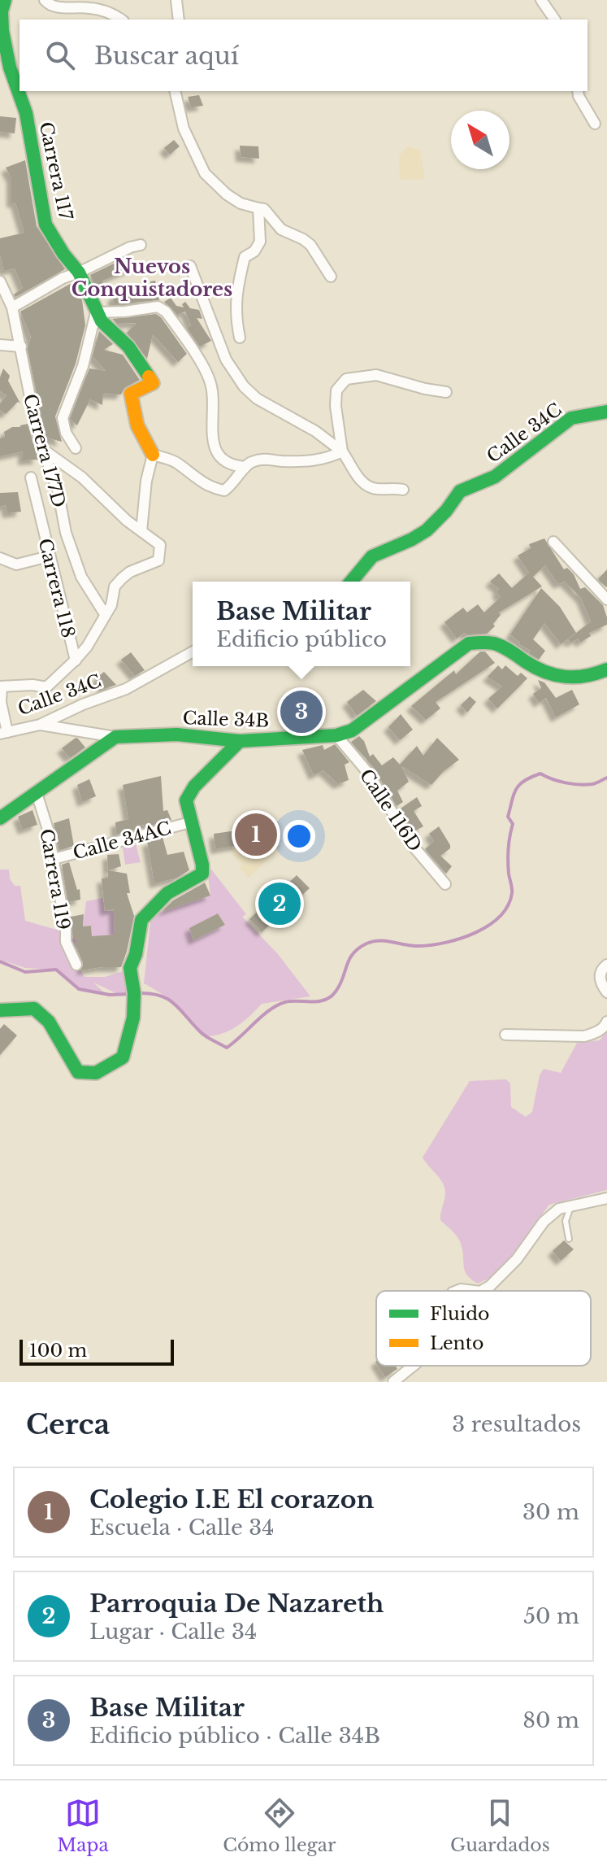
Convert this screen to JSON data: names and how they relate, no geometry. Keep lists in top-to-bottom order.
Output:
{
  "streets": {
    "street": [
      "Carrera 117",
      "Calle 34C",
      "Carrera 177D",
      "Carrera 118",
      "Calle 34B",
      "Calle 116D",
      "Calle 34AC",
      "Carrera 119"
    ]
  },
  "crossings": [
    ["Calle 34C", "Calle 34B"],
    ["Calle 34B", "Calle 116D"],
    ["Calle 34AC", "Carrera 119"]
  ],
  "districts": ["Nuevos Conquistadores"],
  "legend": ["Fluido", "Lento"],
  "scale_bar": "100 m",
  "north": "top left",
  "page": {
    "search": "Buscar aquí",
    "popup": ["Base Militar", "Edificio público"],
    "pins": ["3", "1", "2"],
    "scale": "100 m",
    "heading": ["Cerca", "3 resultados"],
    "list": [
      {
        "mark": "1",
        "name": "Colegio I.E El corazon",
        "note": "Escuela · Calle 34",
        "value": "30 m"
      },
      {
        "mark": "2",
        "name": "Parroquia De Nazareth",
        "note": "Lugar · Calle 34",
        "value": "50 m"
      },
      {
        "mark": "3",
        "name": "Base Militar",
        "note": "Edificio público · Calle 34B",
        "value": "80 m"
      }
    ],
    "nav": ["Mapa", "Cómo llegar", "Guardados"]
  }
}
